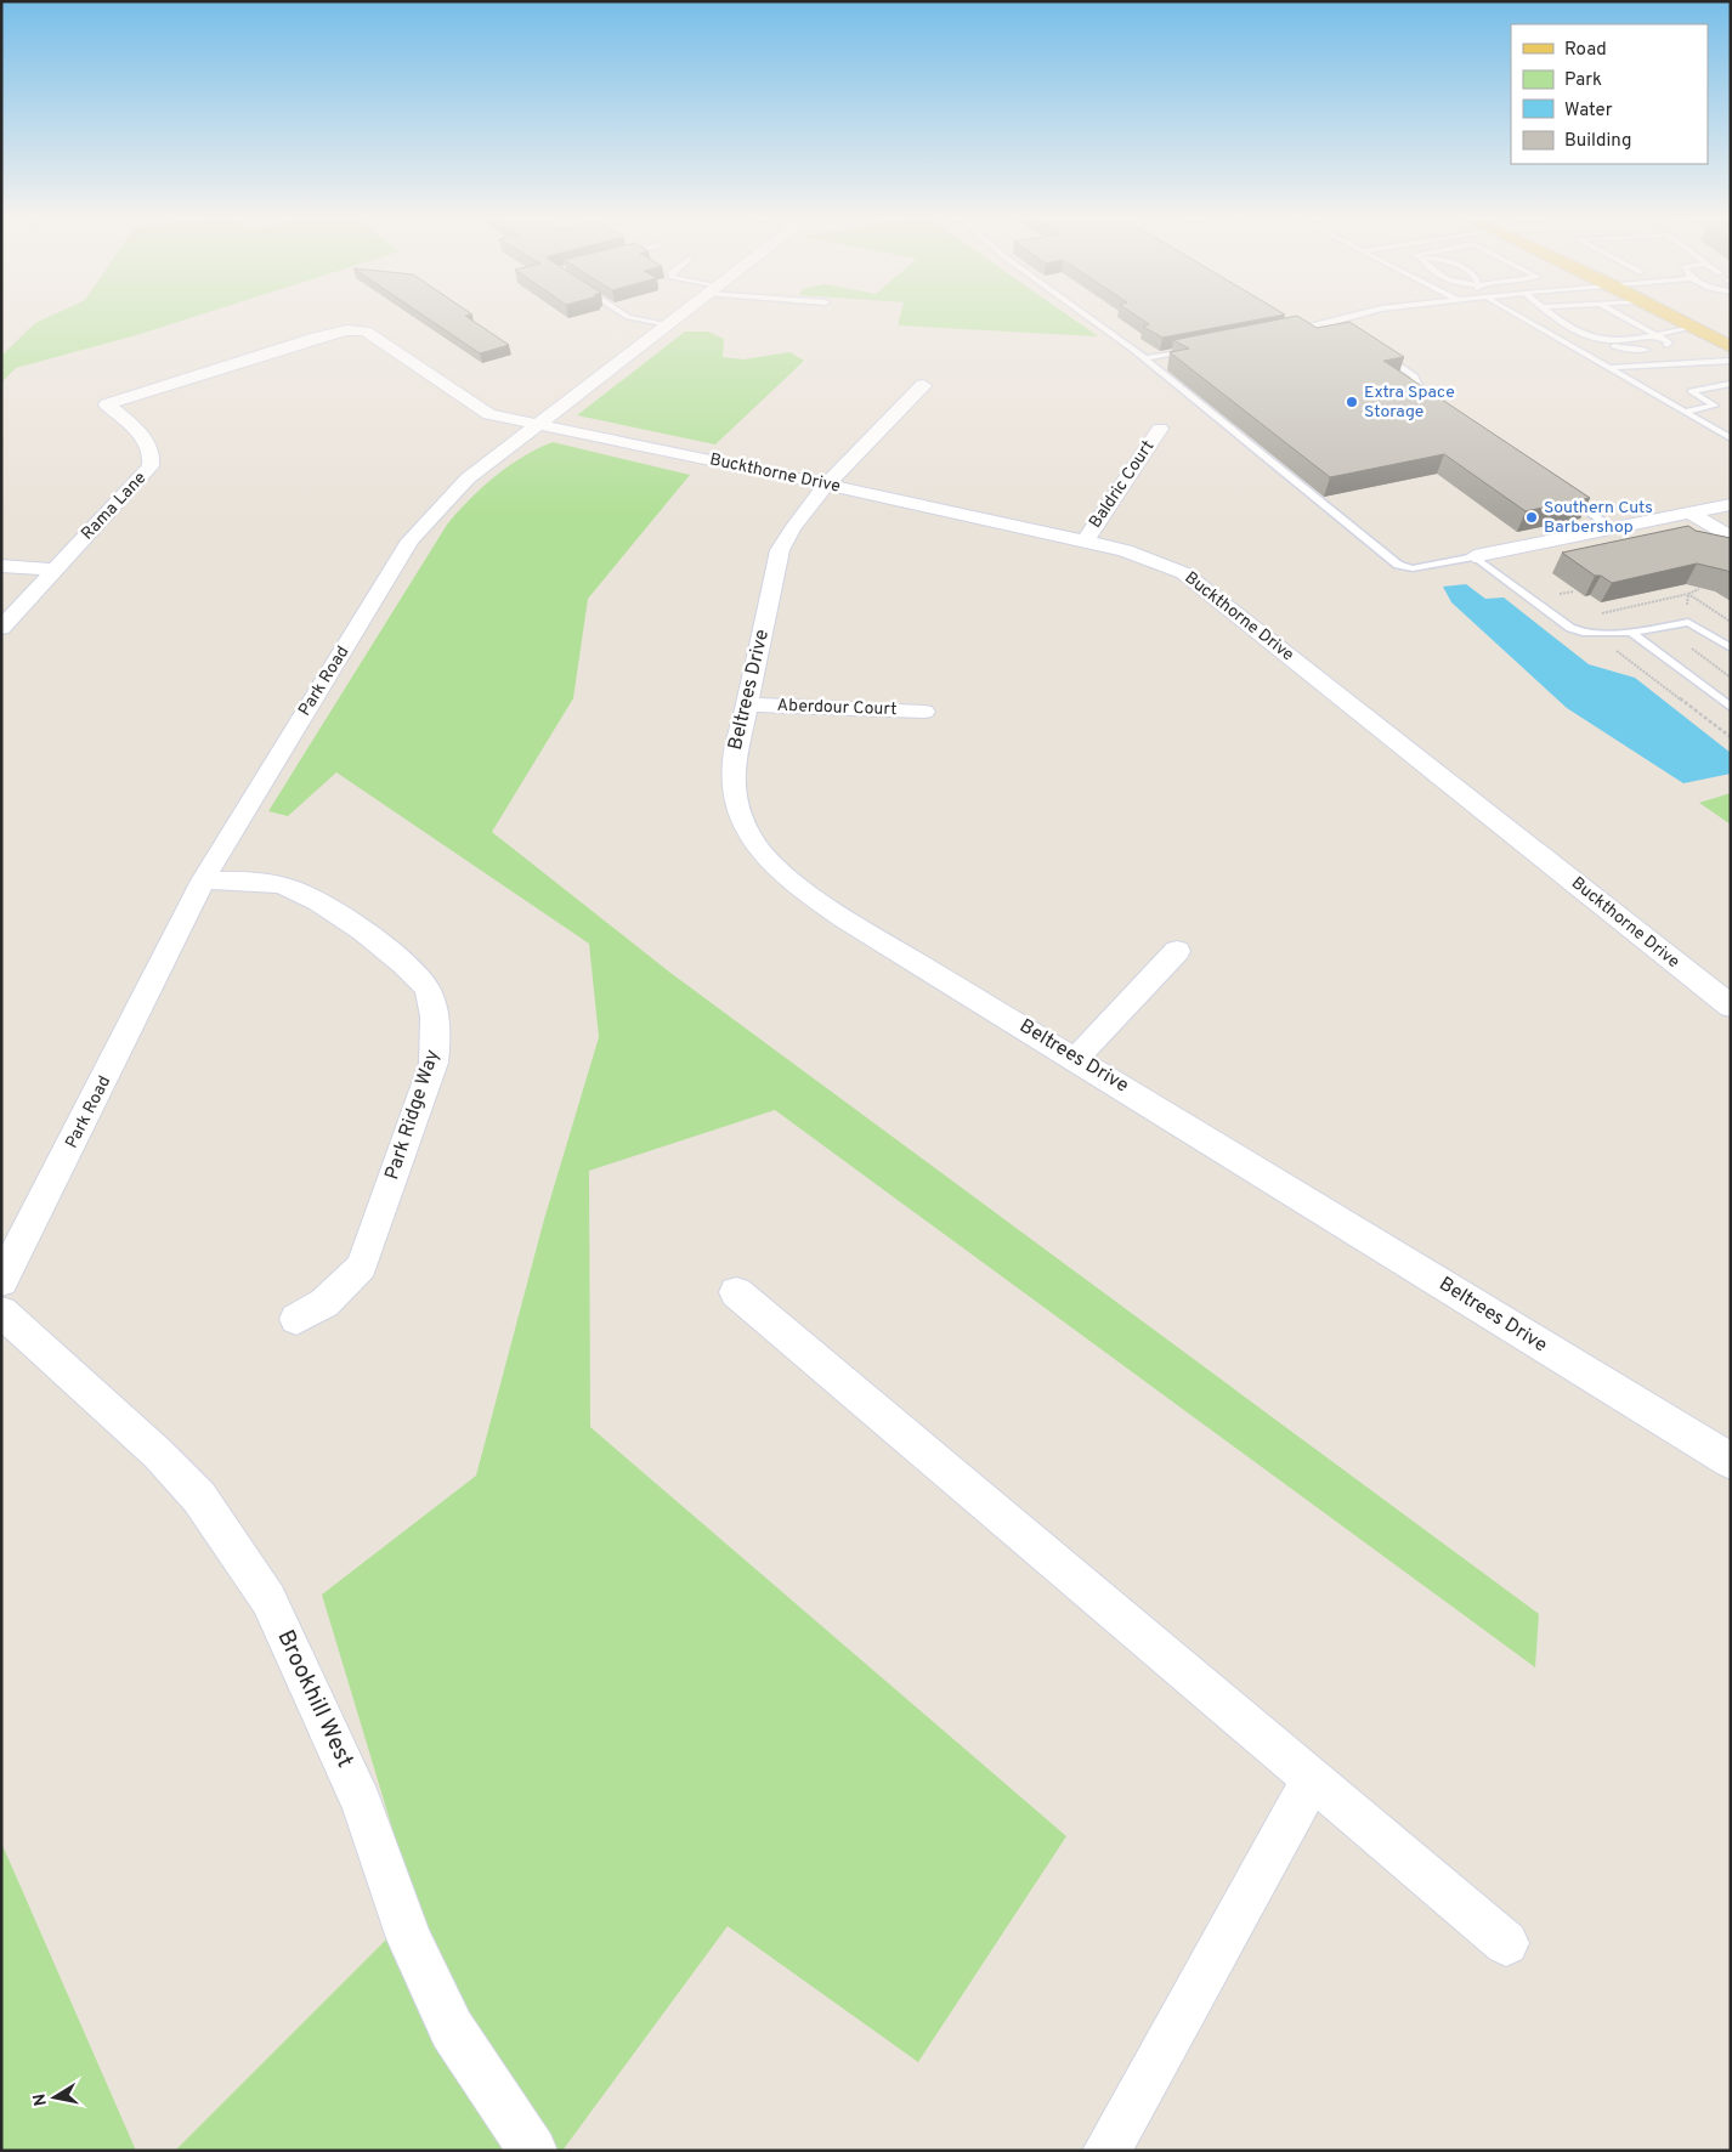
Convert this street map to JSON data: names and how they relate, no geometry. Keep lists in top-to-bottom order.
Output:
{
  "streets": {
    "street": [
      "Buckthorne Drive",
      "Baldric Court",
      "Rama Lane",
      "Park Road",
      "Beltrees Drive",
      "Aberdour Court",
      "Park Ridge Way",
      "Brookhill West"
    ]
  },
  "crossings": [
    ["Buckthorne Drive", "Baldric Court"],
    ["Buckthorne Drive", "Rama Lane"],
    ["Buckthorne Drive", "Park Road"],
    ["Buckthorne Drive", "Beltrees Drive"],
    ["Rama Lane", "Park Road"],
    ["Park Road", "Park Ridge Way"],
    ["Beltrees Drive", "Aberdour Court"]
  ],
  "places": ["Extra Space Storage", "Southern Cuts Barbershop"],
  "legend": [
    "Road",
    "Park",
    "Water",
    "Building"
  ],
  "north": "left"
}
